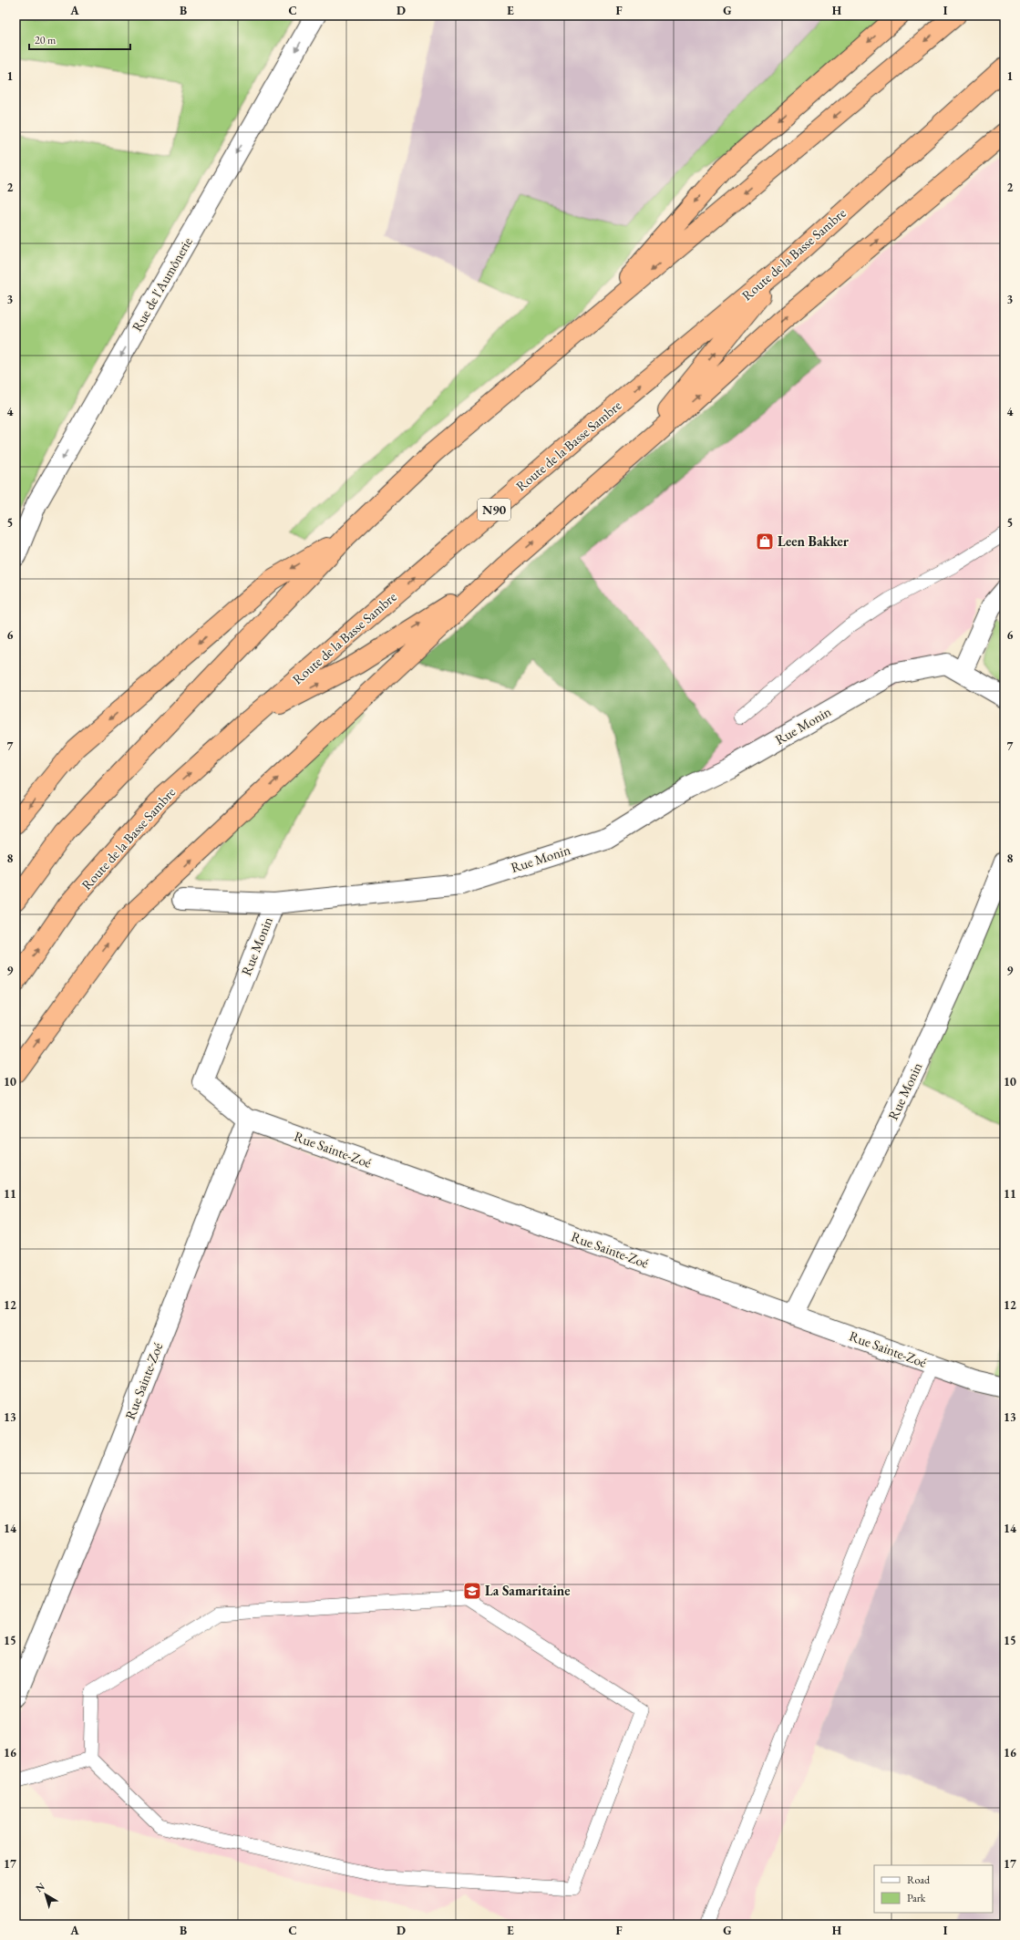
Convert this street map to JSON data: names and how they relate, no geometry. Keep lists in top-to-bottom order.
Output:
{
  "streets": {
    "highway": ["Route de la Basse Sambre", "N90"],
    "street": ["Rue de l'Aumônerie", "Rue Monin", "Rue Sainte-Zoé"]
  },
  "crossings": [
    ["Rue Monin", "Rue Sainte-Zoé"]
  ],
  "one_way": ["Rue de l'Aumônerie"],
  "places": {
    "shop": ["Leen Bakker"],
    "school or university": ["La Samaritaine"]
  },
  "legend": ["Road", "Park"],
  "scale_bar": "20 m",
  "north": "top left",
  "grid": {
    "columns": [
      "A",
      "B",
      "C",
      "D",
      "E",
      "F",
      "G",
      "H",
      "I"
    ],
    "rows": [
      "1",
      "2",
      "3",
      "4",
      "5",
      "6",
      "7",
      "8",
      "9",
      "10",
      "11",
      "12",
      "13",
      "14",
      "15",
      "16",
      "17"
    ]
  }
}
